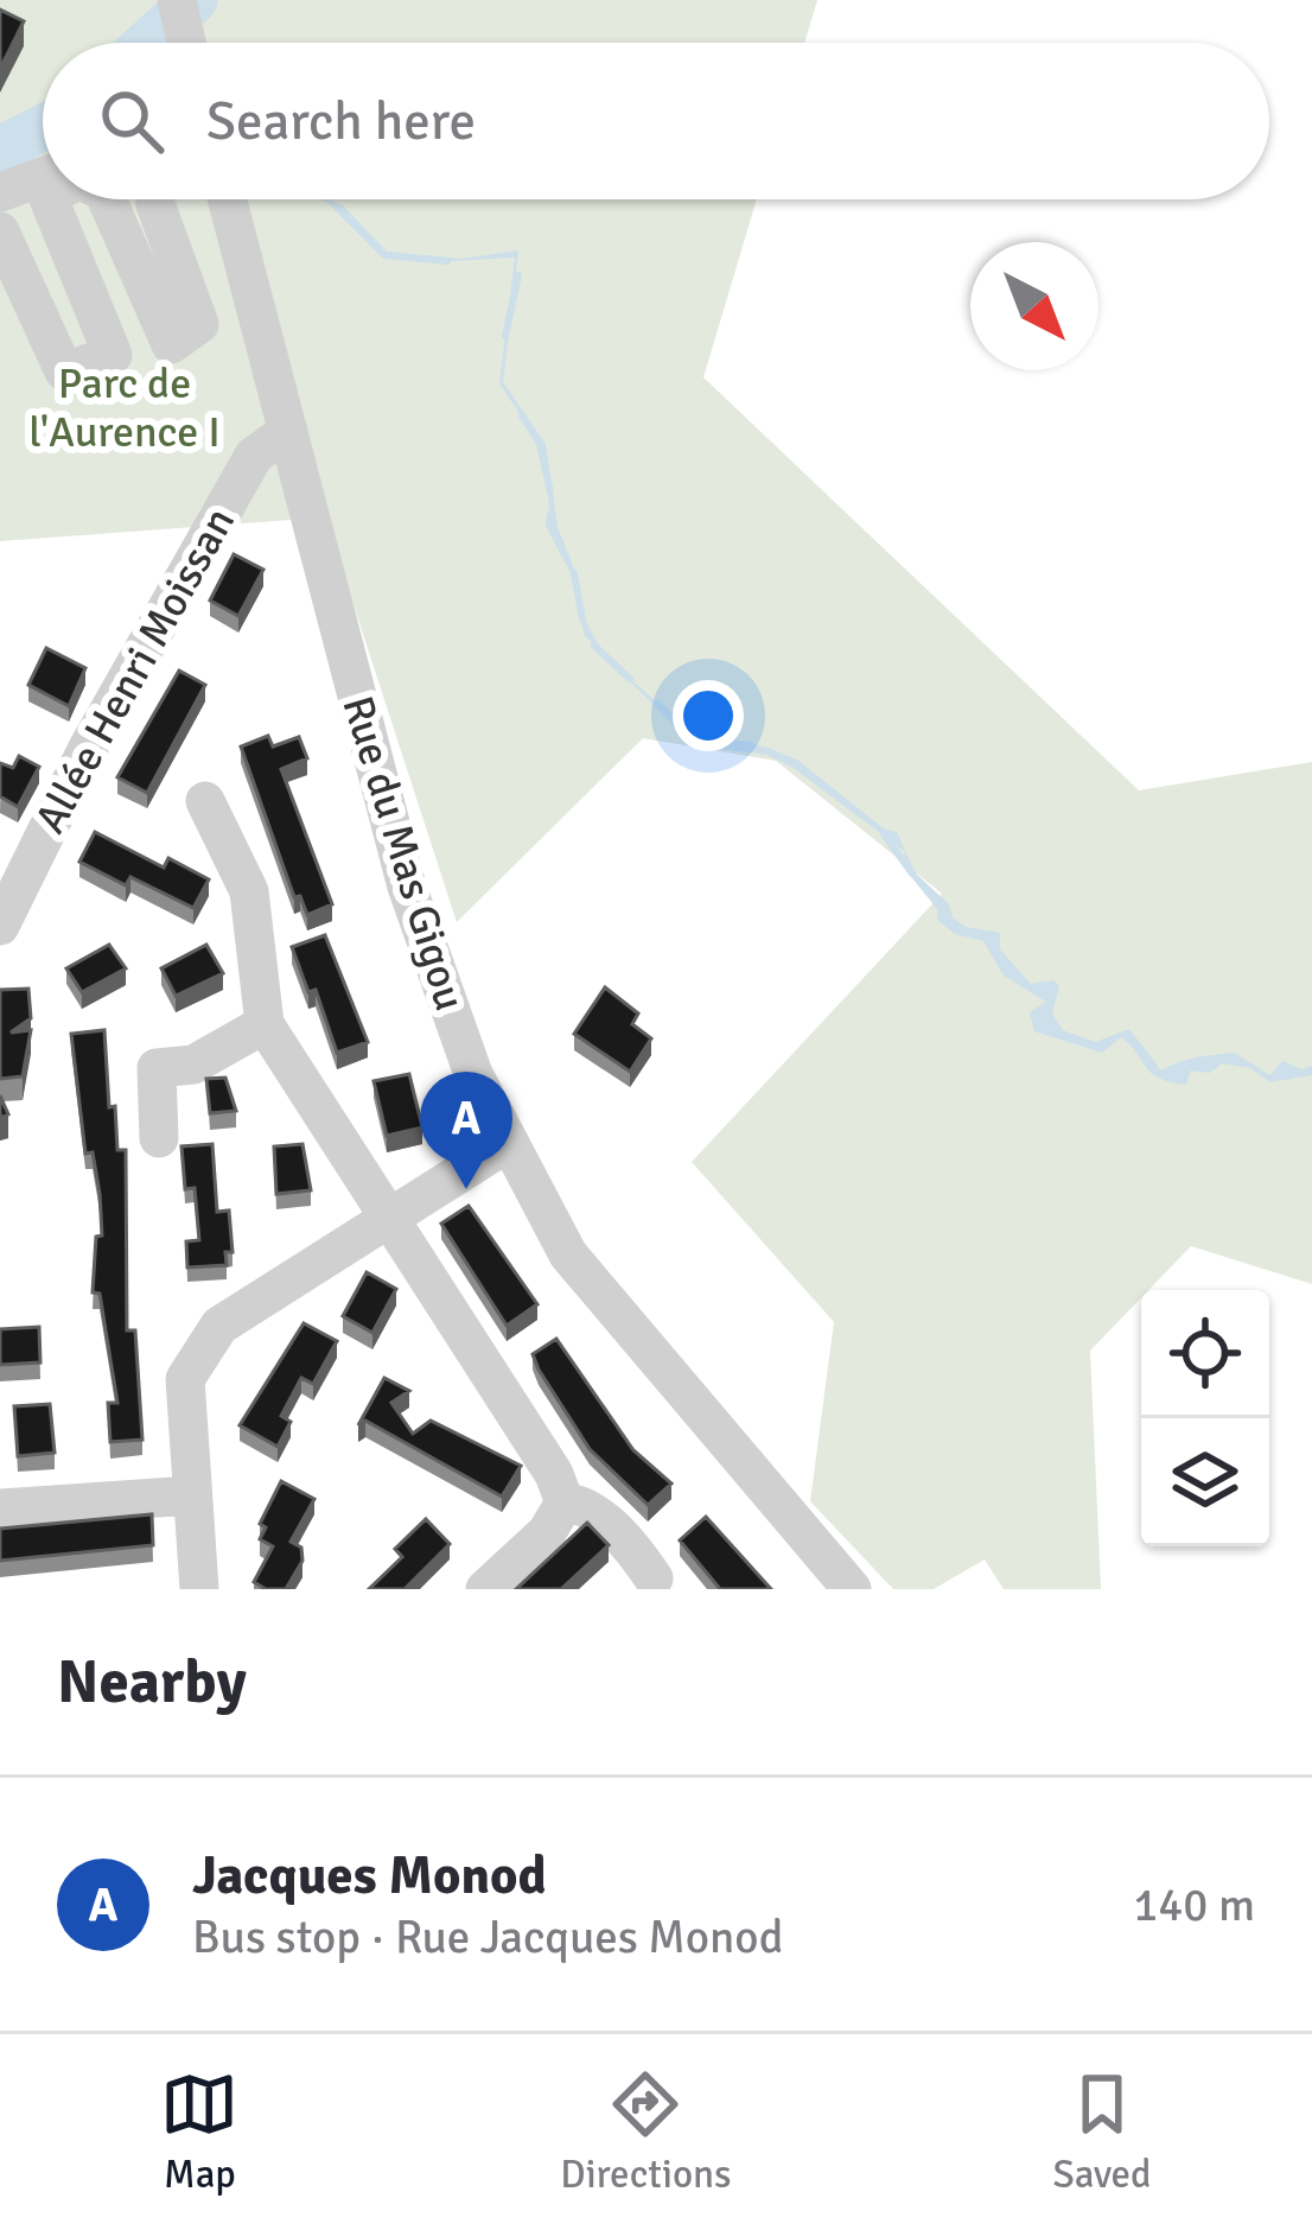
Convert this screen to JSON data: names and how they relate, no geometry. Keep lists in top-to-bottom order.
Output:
{
  "streets": {
    "street": ["Allée Henri Moissan", "Rue du Mas Gigou"]
  },
  "crossings": [
    ["Allée Henri Moissan", "Rue du Mas Gigou"]
  ],
  "parks": ["Parc de l'Aurence I"],
  "north": "bottom right",
  "page": {
    "search": "Search here",
    "pins": "A",
    "heading": "Nearby",
    "list": [
      {
        "mark": "A",
        "name": "Jacques Monod",
        "note": "Bus stop · Rue Jacques Monod",
        "value": "140 m"
      }
    ],
    "nav": ["Map", "Directions", "Saved"]
  }
}
